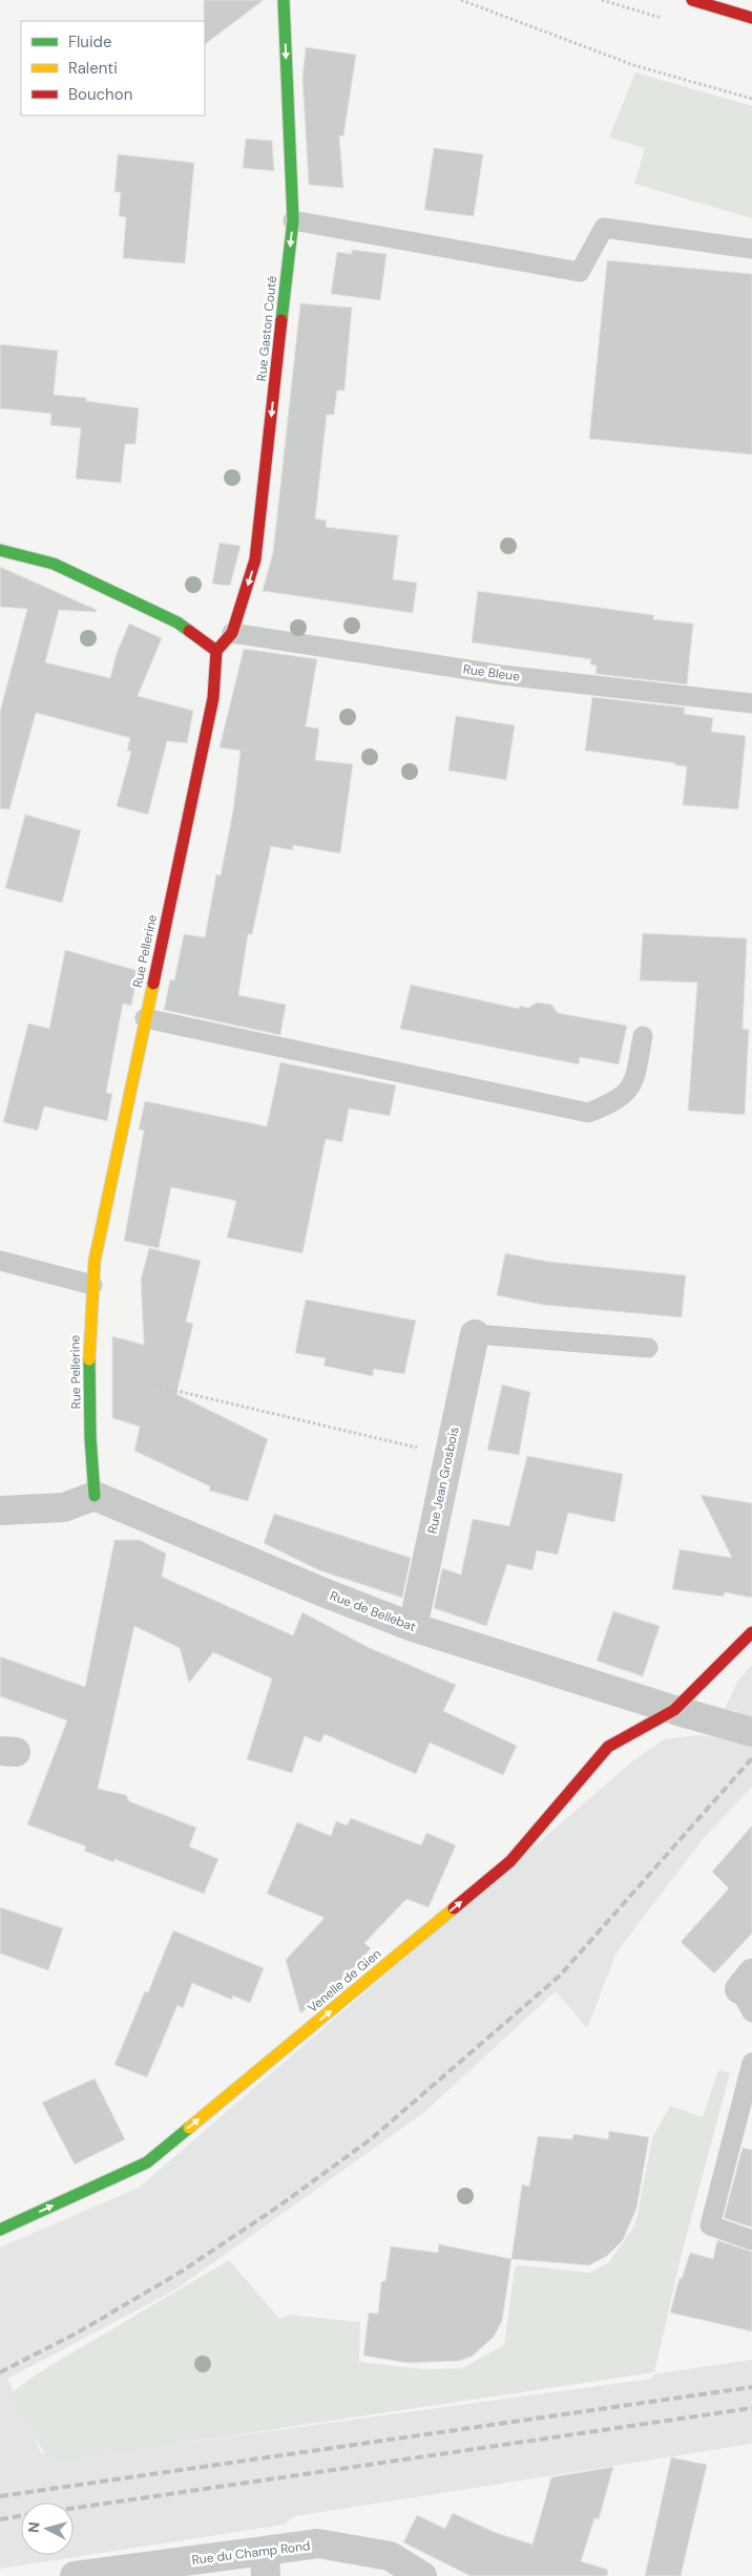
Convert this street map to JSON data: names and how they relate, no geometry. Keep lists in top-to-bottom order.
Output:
{
  "streets": {
    "street": [
      "Rue Gaston Couté",
      "Rue Pellerine",
      "Rue Jean Grosbois",
      "Rue de Bellebat",
      "Venelle de Gien",
      "Rue du Champ Rond"
    ],
    "lane": ["Rue Bleue"]
  },
  "crossings": [
    ["Rue Gaston Couté", "Rue Bleue"],
    ["Rue Gaston Couté", "Rue Pellerine"],
    ["Rue Pellerine", "Rue de Bellebat"],
    ["Rue Jean Grosbois", "Rue de Bellebat"],
    ["Rue de Bellebat", "Venelle de Gien"]
  ],
  "one_way": ["Rue Gaston Couté", "Venelle de Gien"],
  "legend": ["Fluide", "Ralenti", "Bouchon"],
  "north": "left"
}
